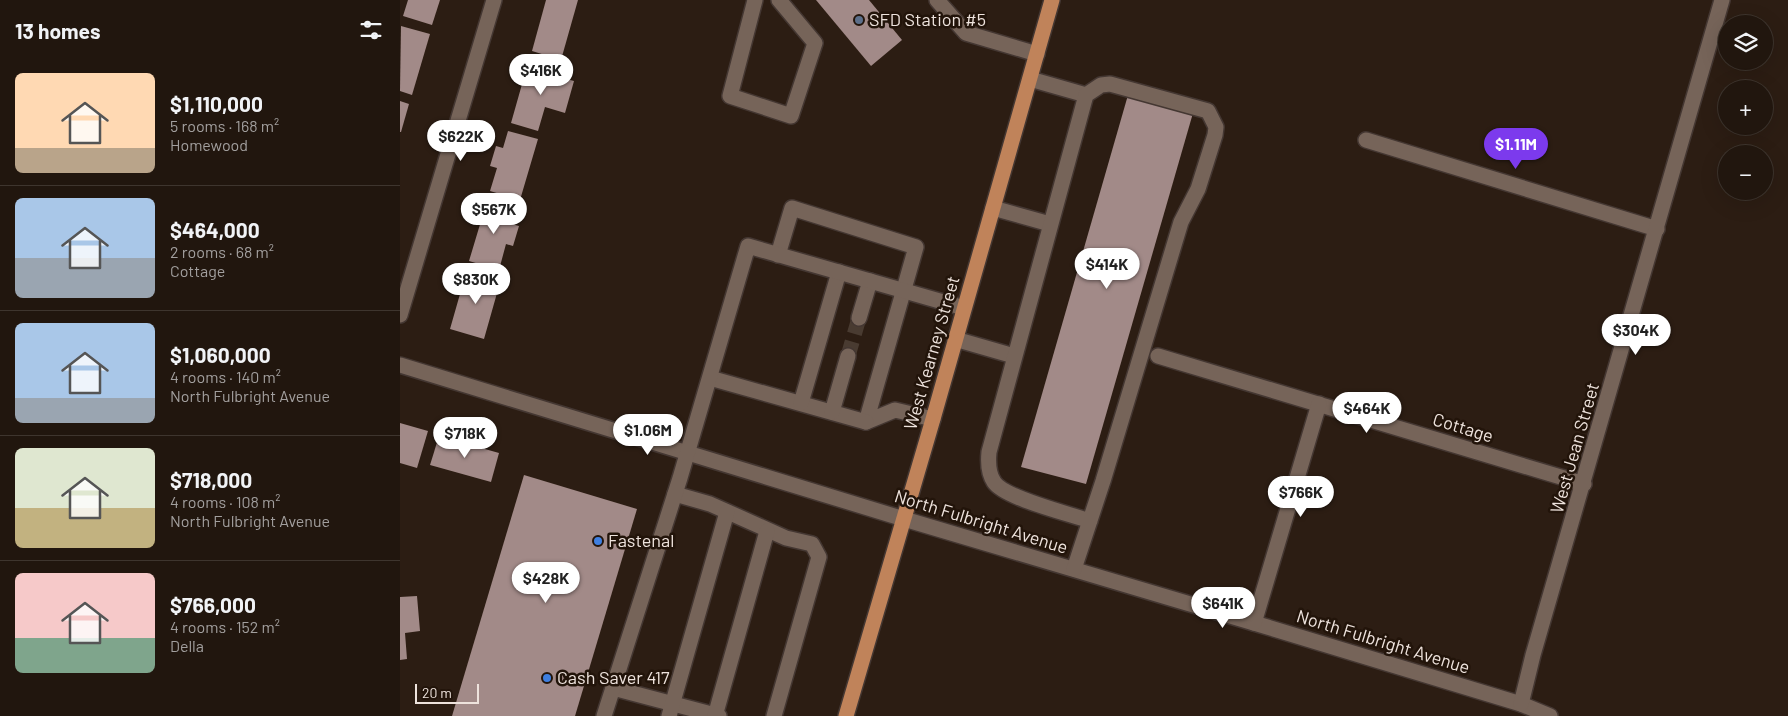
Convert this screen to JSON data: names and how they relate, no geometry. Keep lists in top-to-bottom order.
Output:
{
  "streets": {
    "main road": ["West Kearney Street"],
    "street": ["Cottage", "West Jean Street", "North Fulbright Avenue"]
  },
  "crossings": [
    ["West Kearney Street", "North Fulbright Avenue"],
    ["Cottage", "West Jean Street"],
    ["West Jean Street", "North Fulbright Avenue"]
  ],
  "places": ["SFD Station #5", "Fastenal", "Cash Saver 417"],
  "scale_bar": "20 m",
  "page": {
    "heading": "13 homes",
    "map_buttons": ["+", "−"],
    "price": [
      "$416K",
      "$622K",
      "$1.11M",
      "$567K",
      "$414K",
      "$830K",
      "$304K",
      "$464K",
      "$1.06M",
      "$718K",
      "$766K",
      "$428K",
      "$641K"
    ],
    "list": [
      {
        "name": "$1,110,000",
        "note": "5 rooms · 168 m² · Homewood"
      },
      {
        "name": "$464,000",
        "note": "2 rooms · 68 m² · Cottage"
      },
      {
        "name": "$1,060,000",
        "note": "4 rooms · 140 m² · North Fulbright Avenue"
      },
      {
        "name": "$718,000",
        "note": "4 rooms · 108 m² · North Fulbright Avenue"
      },
      {
        "name": "$766,000",
        "note": "4 rooms · 152 m² · Della"
      }
    ],
    "scale": "20 m"
  }
}
